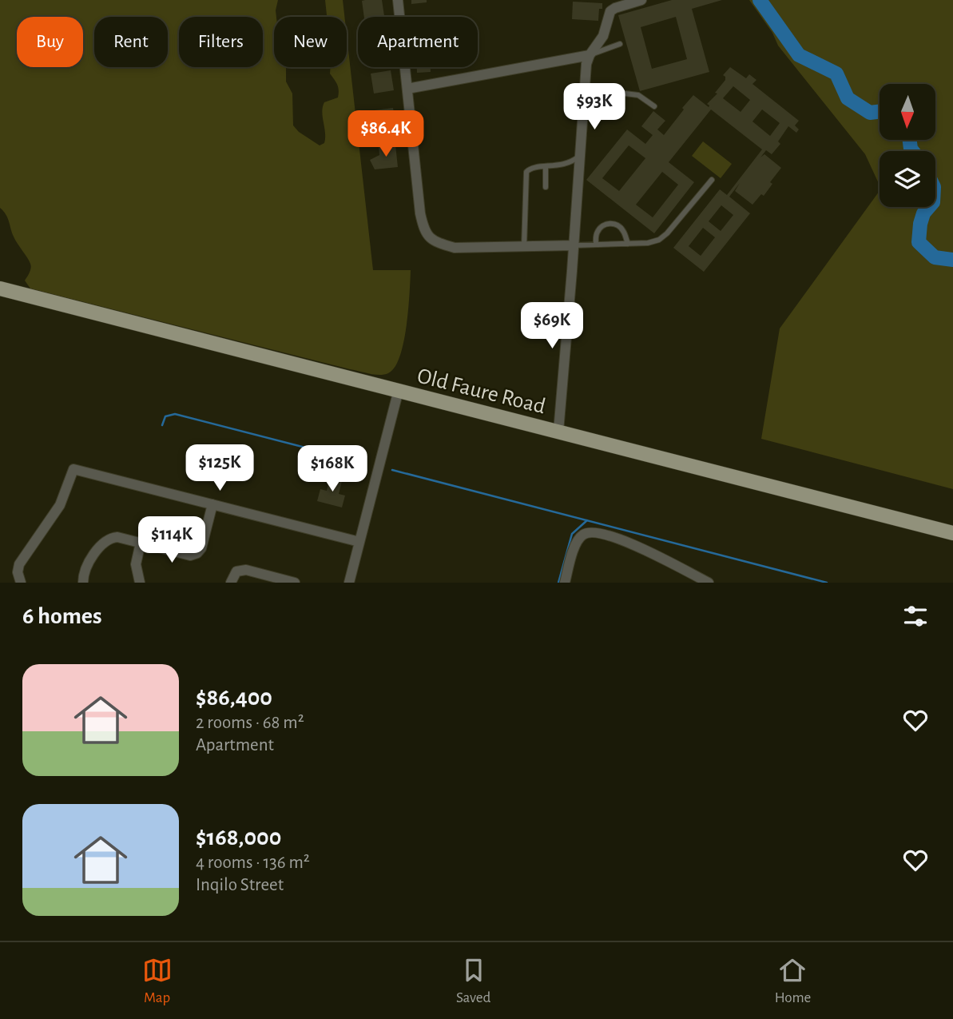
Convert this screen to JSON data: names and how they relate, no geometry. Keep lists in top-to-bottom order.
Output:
{
  "streets": {
    "main road": ["Old Faure Road"]
  },
  "north": "bottom",
  "page": {
    "chip": [
      "Buy",
      "Rent",
      "Filters",
      "New",
      "Apartment"
    ],
    "price": [
      "$93K",
      "$86.4K",
      "$69K",
      "$125K",
      "$168K",
      "$114K"
    ],
    "heading": "6 homes",
    "list": [
      {
        "name": "$86,400",
        "note": "2 rooms · 68 m² · Apartment"
      },
      {
        "name": "$168,000",
        "note": "4 rooms · 136 m² · Inqilo Street"
      }
    ],
    "tabs": ["Map", "Saved", "Home"]
  }
}
